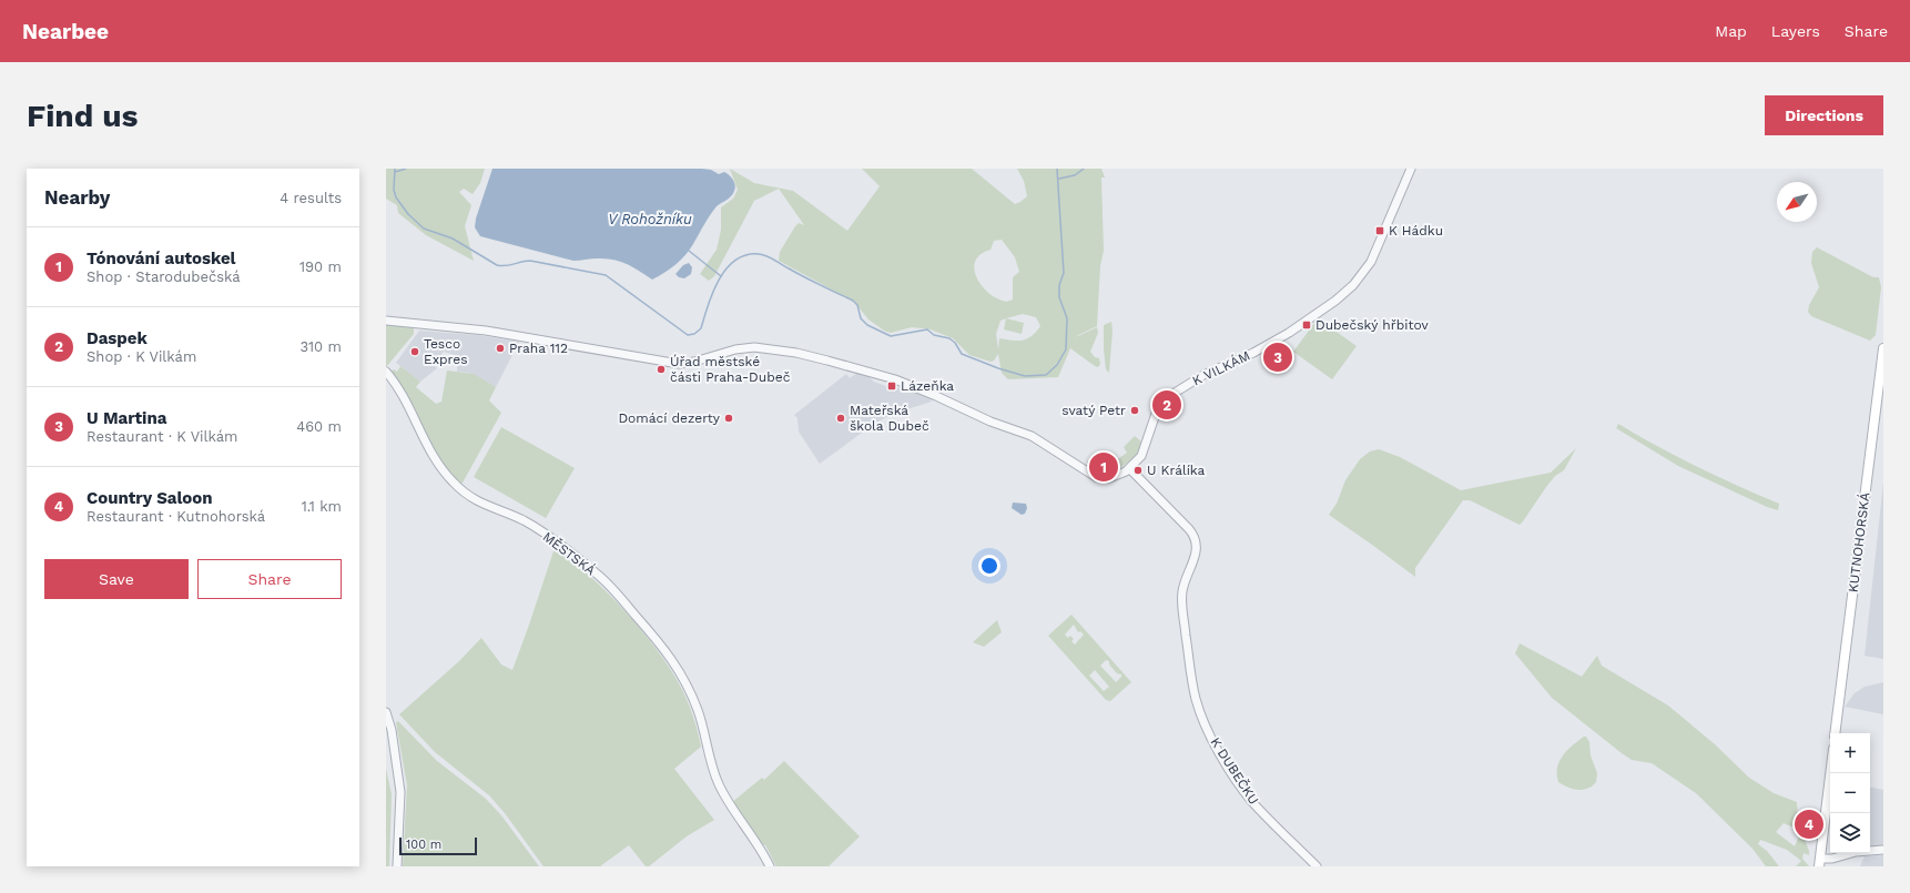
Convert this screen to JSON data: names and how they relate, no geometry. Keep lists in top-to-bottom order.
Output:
{
  "streets": {
    "main road": ["KUTNOHORSKÁ"],
    "street": ["K VILKÁM", "MĚSTSKÁ", "K DUBEČKU"]
  },
  "crossings": [
    ["K VILKÁM", "K DUBEČKU"]
  ],
  "water": ["V Rohožníku"],
  "places": {
    "transit": ["K Hádku", "Dubečský hřbitov", "Lázeňka"],
    "other": [
      "Praha 112",
      "Tesco Expres",
      "Úřad městské části Praha-Dubeč",
      "svatý Petr",
      "Domácí dezerty",
      "Mateřská škola Dubeč",
      "U Králíka"
    ]
  },
  "scale_bar": "100 m",
  "north": "bottom left",
  "page": {
    "header": "Nearbee",
    "nav": ["Map", "Layers", "Share"],
    "buttons": [
      "Directions",
      ["Save", "Share"]
    ],
    "title": "Find us",
    "heading": ["Nearby", "4 results"],
    "list": [
      {
        "mark": "1",
        "name": "Tónování autoskel",
        "note": "Shop · Starodubečská",
        "value": "190 m"
      },
      {
        "mark": "2",
        "name": "Daspek",
        "note": "Shop · K Vilkám",
        "value": "310 m"
      },
      {
        "mark": "3",
        "name": "U Martina",
        "note": "Restaurant · K Vilkám",
        "value": "460 m"
      },
      {
        "mark": "4",
        "name": "Country Saloon",
        "note": "Restaurant · Kutnohorská",
        "value": "1.1 km"
      }
    ],
    "pins": [
      "3",
      "2",
      "1",
      "4"
    ],
    "map_buttons": ["+", "−"],
    "scale": "100 m"
  }
}
